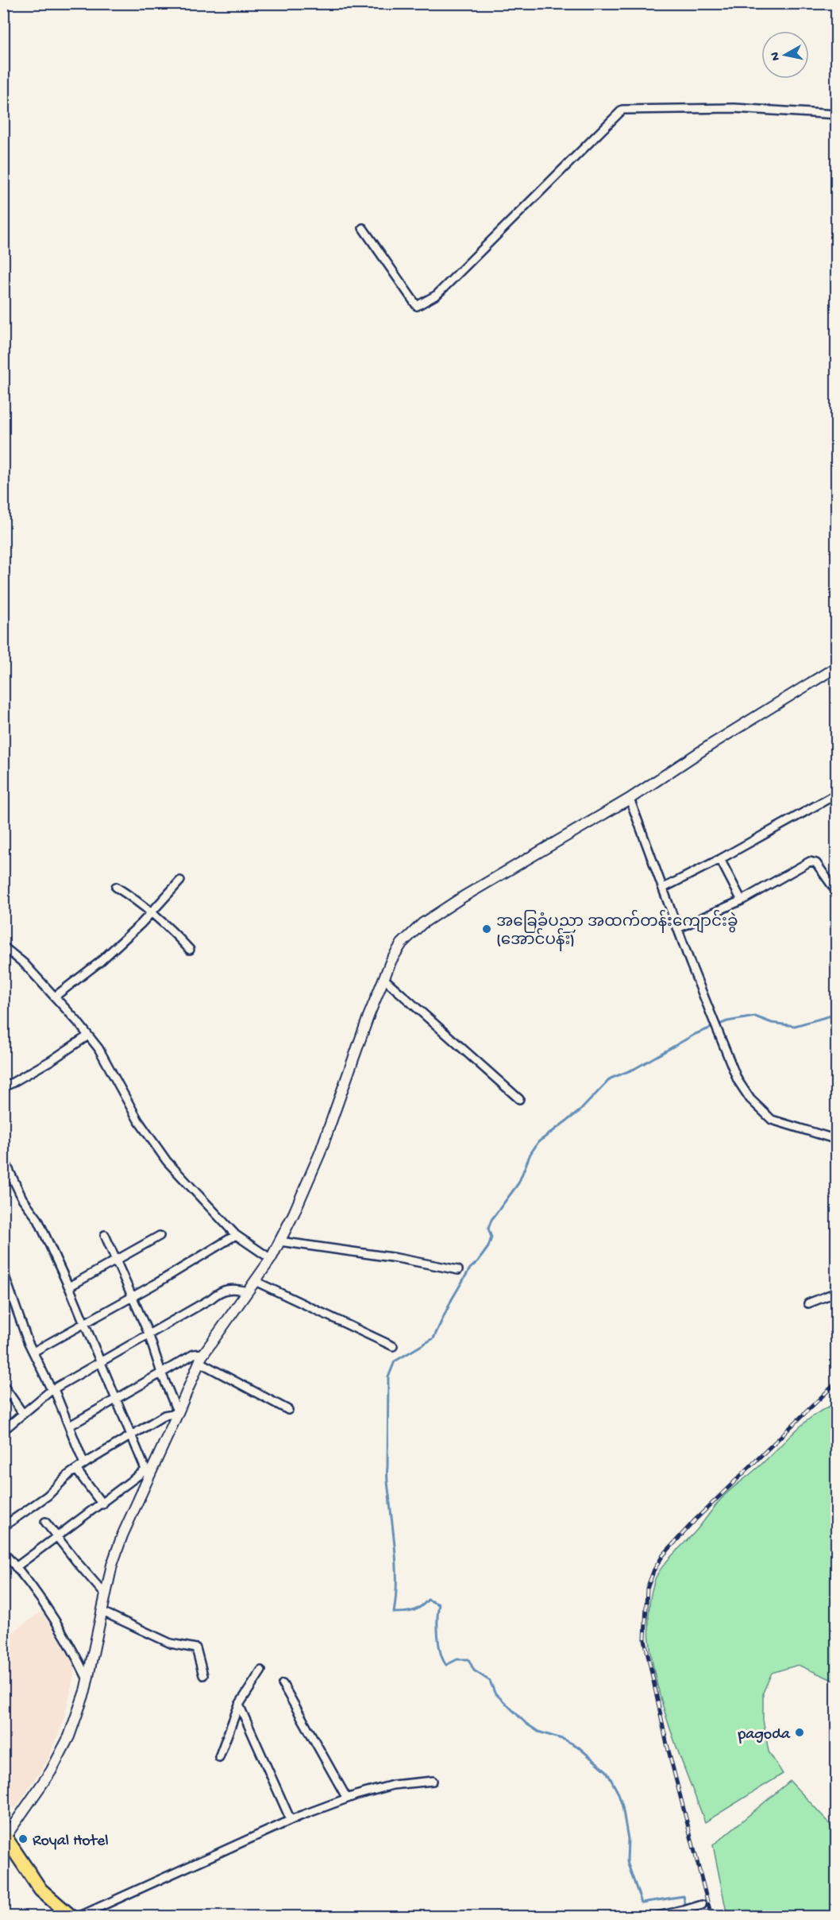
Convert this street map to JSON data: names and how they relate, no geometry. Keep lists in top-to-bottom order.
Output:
{
  "places": ["အခြေခံပညာ အထက်တန်းကျောင်းခွဲ (အောင်ပန်း)", "pagoda", "Royal Hotel"],
  "north": "left"
}
